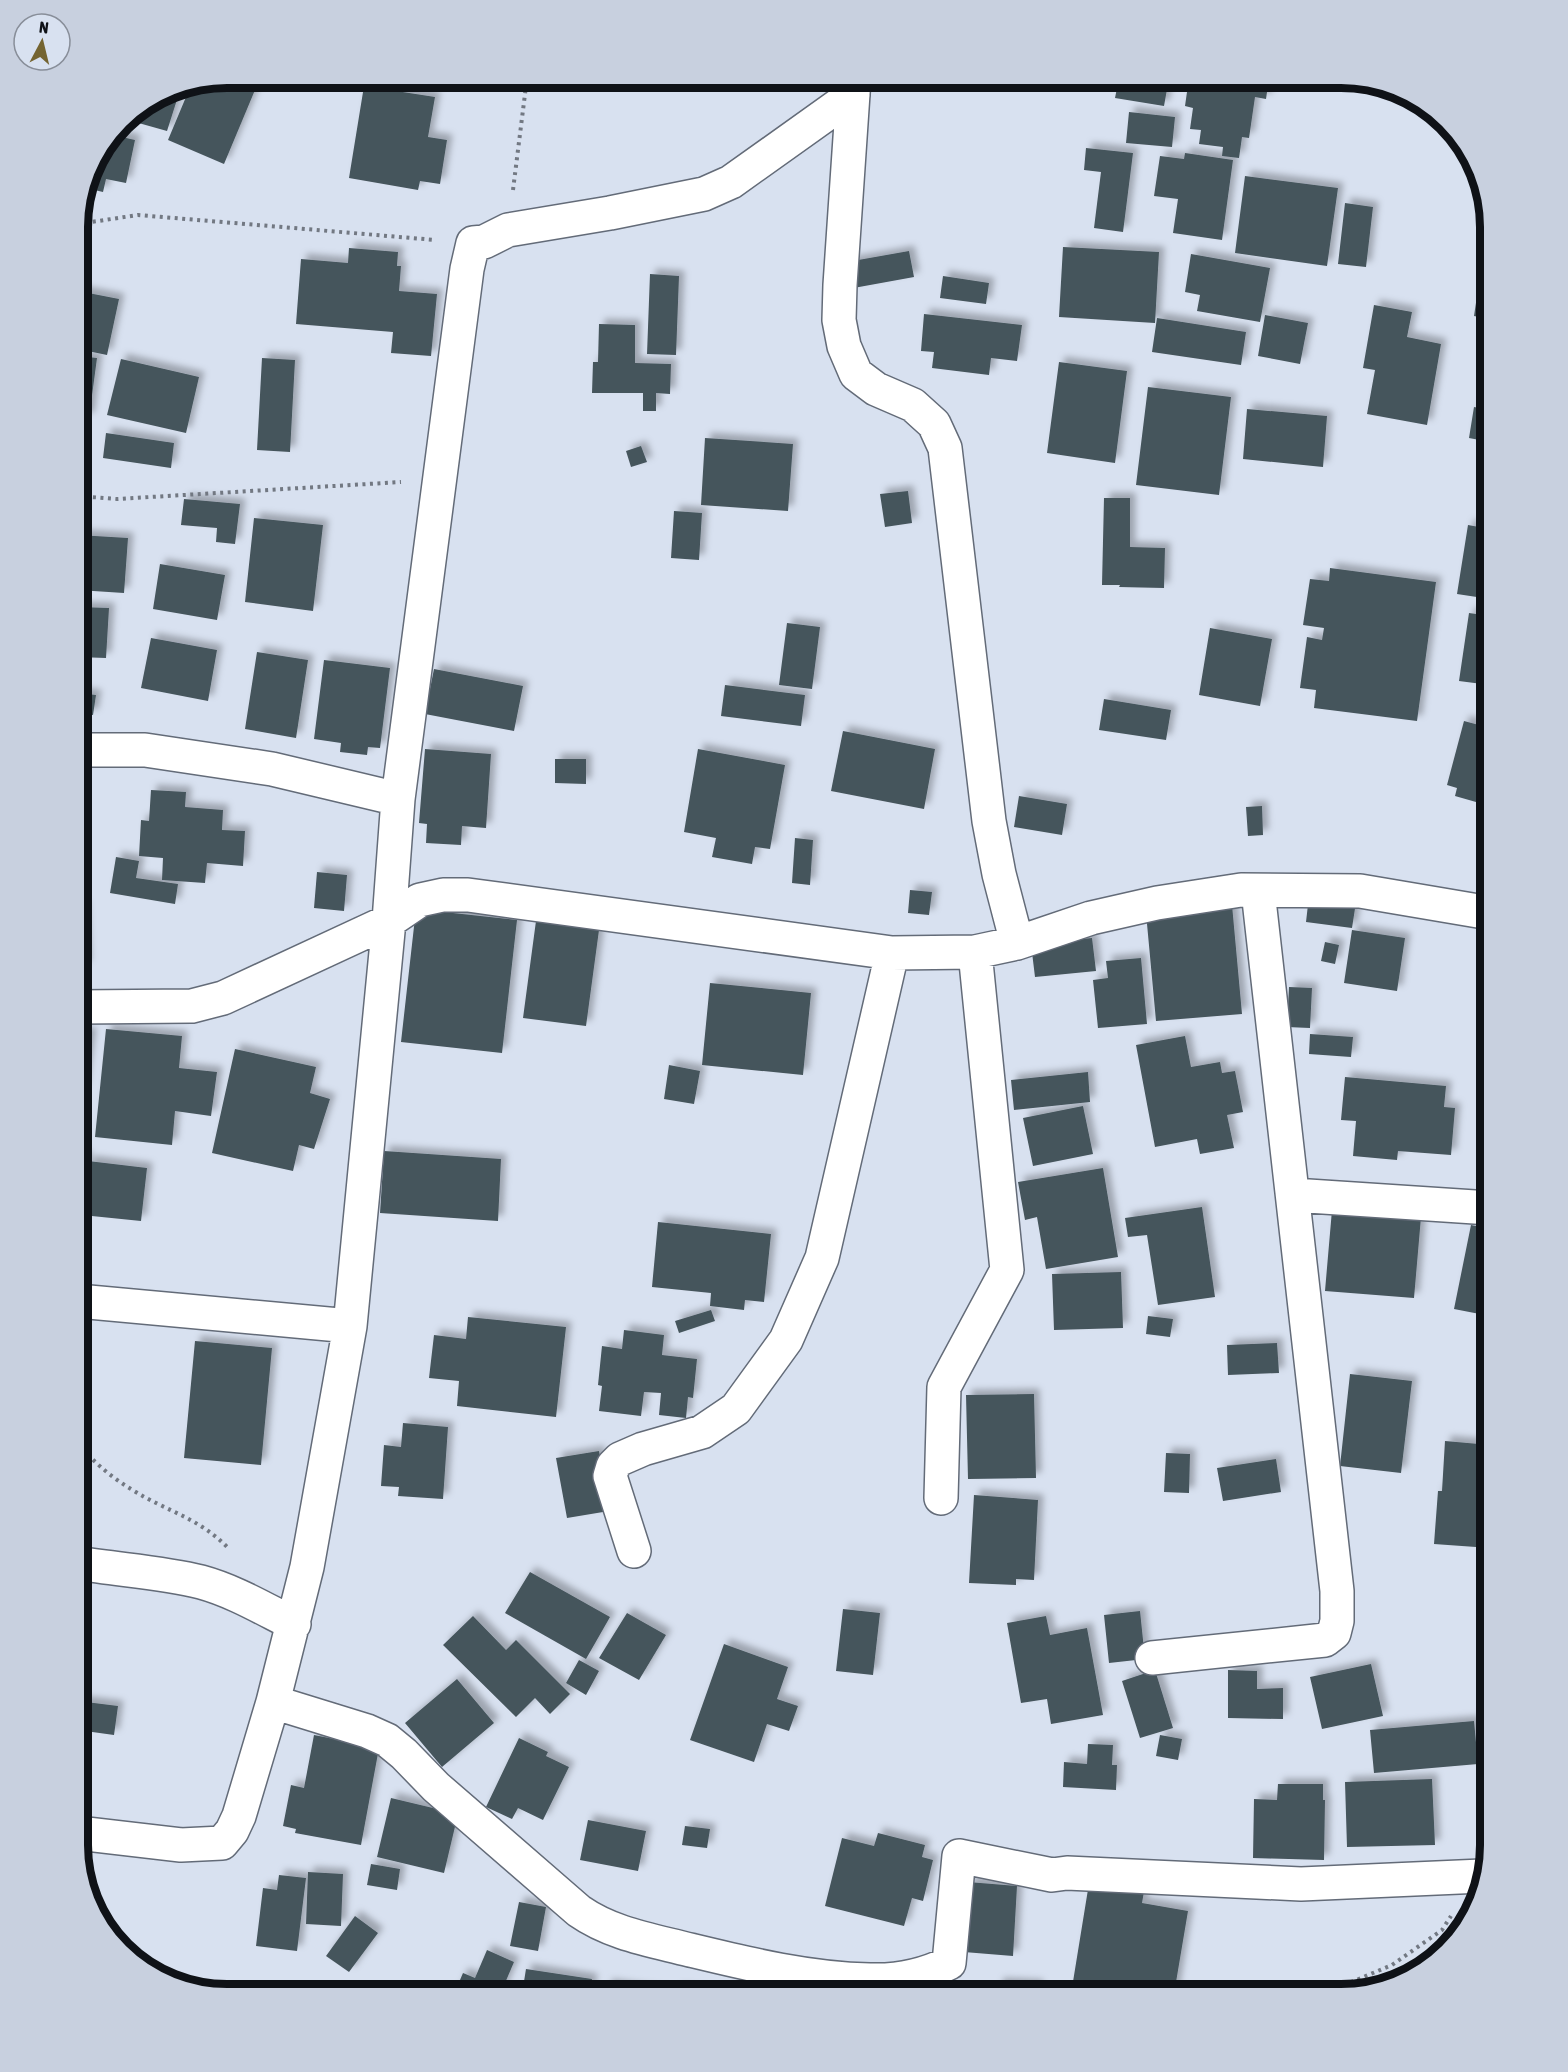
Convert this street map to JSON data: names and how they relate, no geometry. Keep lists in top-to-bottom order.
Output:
{
  "north": "top"
}
